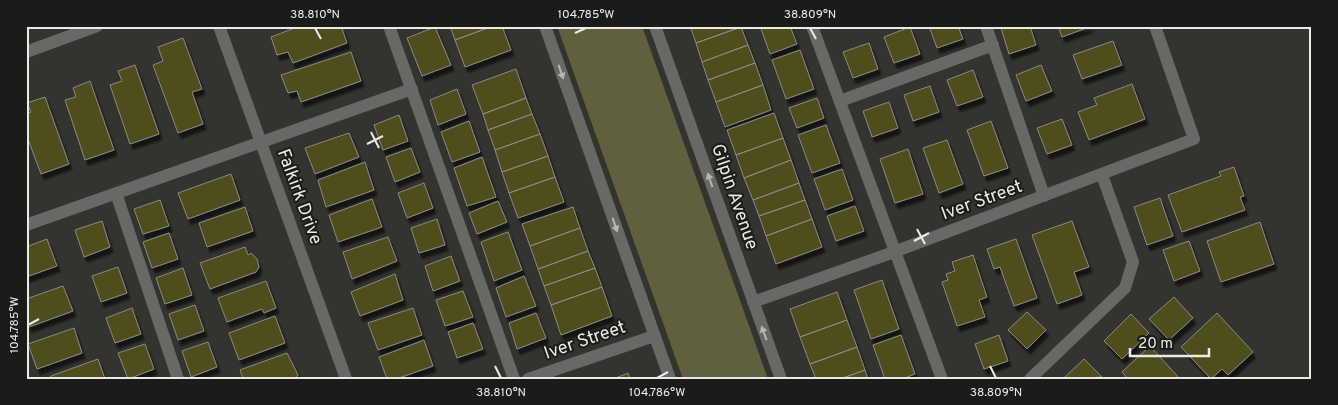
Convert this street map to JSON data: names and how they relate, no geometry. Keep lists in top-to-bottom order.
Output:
{
  "streets": {
    "street": ["Falkirk Drive", "Gilpin Avenue", "Iver Street"]
  },
  "crossings": [
    ["Gilpin Avenue", "Iver Street"]
  ],
  "scale_bar": "20 m",
  "coordinates": [
    "38.810°N",
    "104.785°W",
    "38.809°N",
    "104.786°W"
  ]
}
